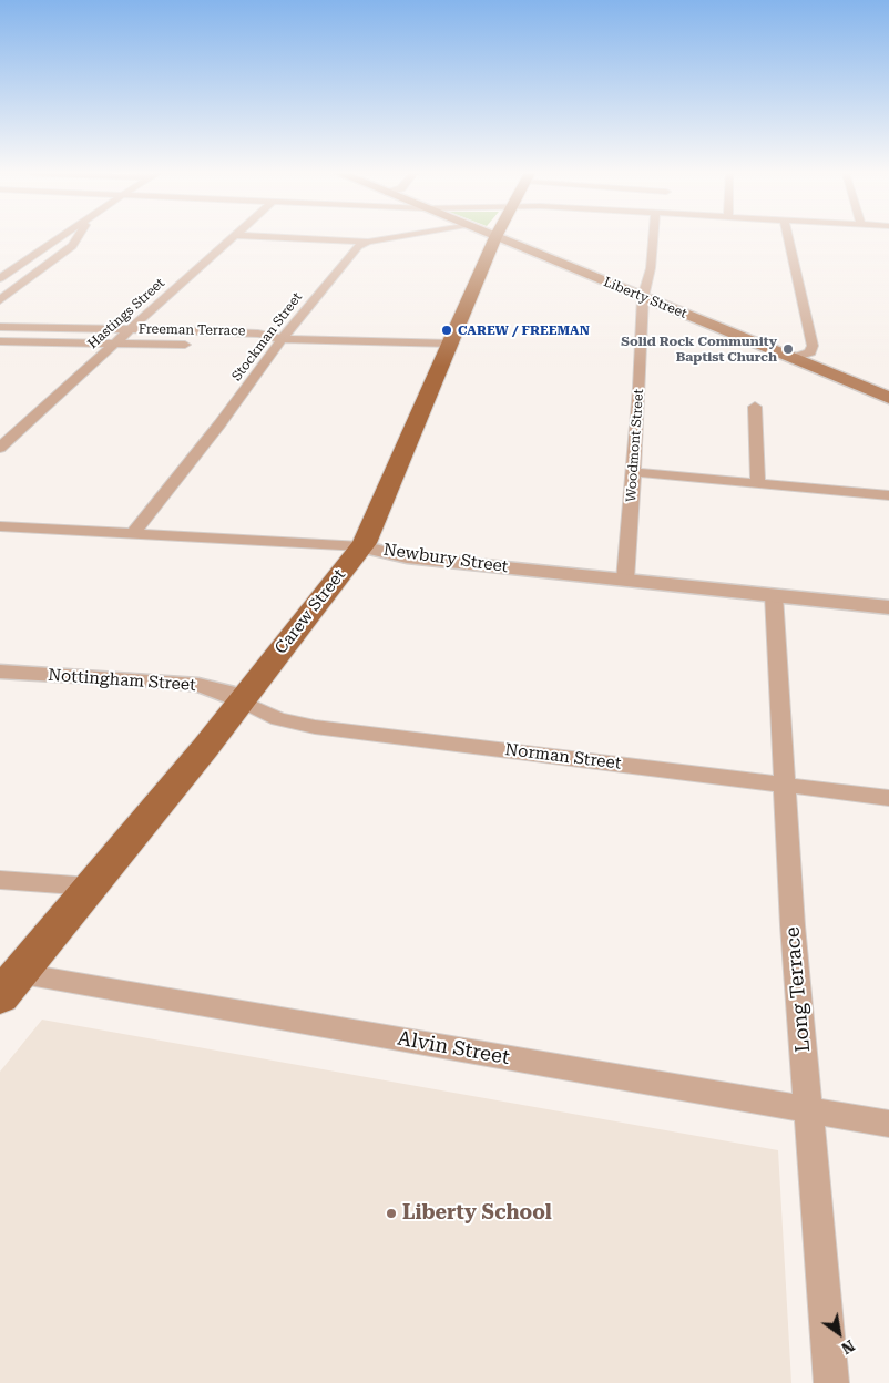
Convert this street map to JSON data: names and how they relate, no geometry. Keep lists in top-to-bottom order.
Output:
{
  "streets": {
    "main road": ["Liberty Street", "Carew Street"],
    "street": [
      "Hastings Street",
      "Freeman Terrace",
      "Stockman Street",
      "Woodmont Street",
      "Newbury Street",
      "Nottingham Street",
      "Norman Street",
      "Long Terrace",
      "Alvin Street"
    ]
  },
  "crossings": [
    ["Liberty Street", "Woodmont Street"],
    ["Liberty Street", "Carew Street"],
    ["Hastings Street", "Freeman Terrace"],
    ["Freeman Terrace", "Stockman Street"],
    ["Freeman Terrace", "Carew Street"],
    ["Stockman Street", "Newbury Street"],
    ["Woodmont Street", "Newbury Street"],
    ["Newbury Street", "Carew Street"],
    ["Newbury Street", "Long Terrace"],
    ["Carew Street", "Nottingham Street"],
    ["Carew Street", "Norman Street"],
    ["Carew Street", "Alvin Street"],
    ["Nottingham Street", "Norman Street"],
    ["Norman Street", "Long Terrace"],
    ["Long Terrace", "Alvin Street"]
  ],
  "places": ["CAREW / FREEMAN", "Solid Rock Community Baptist Church", "Liberty School"],
  "north": "bottom right"
}
